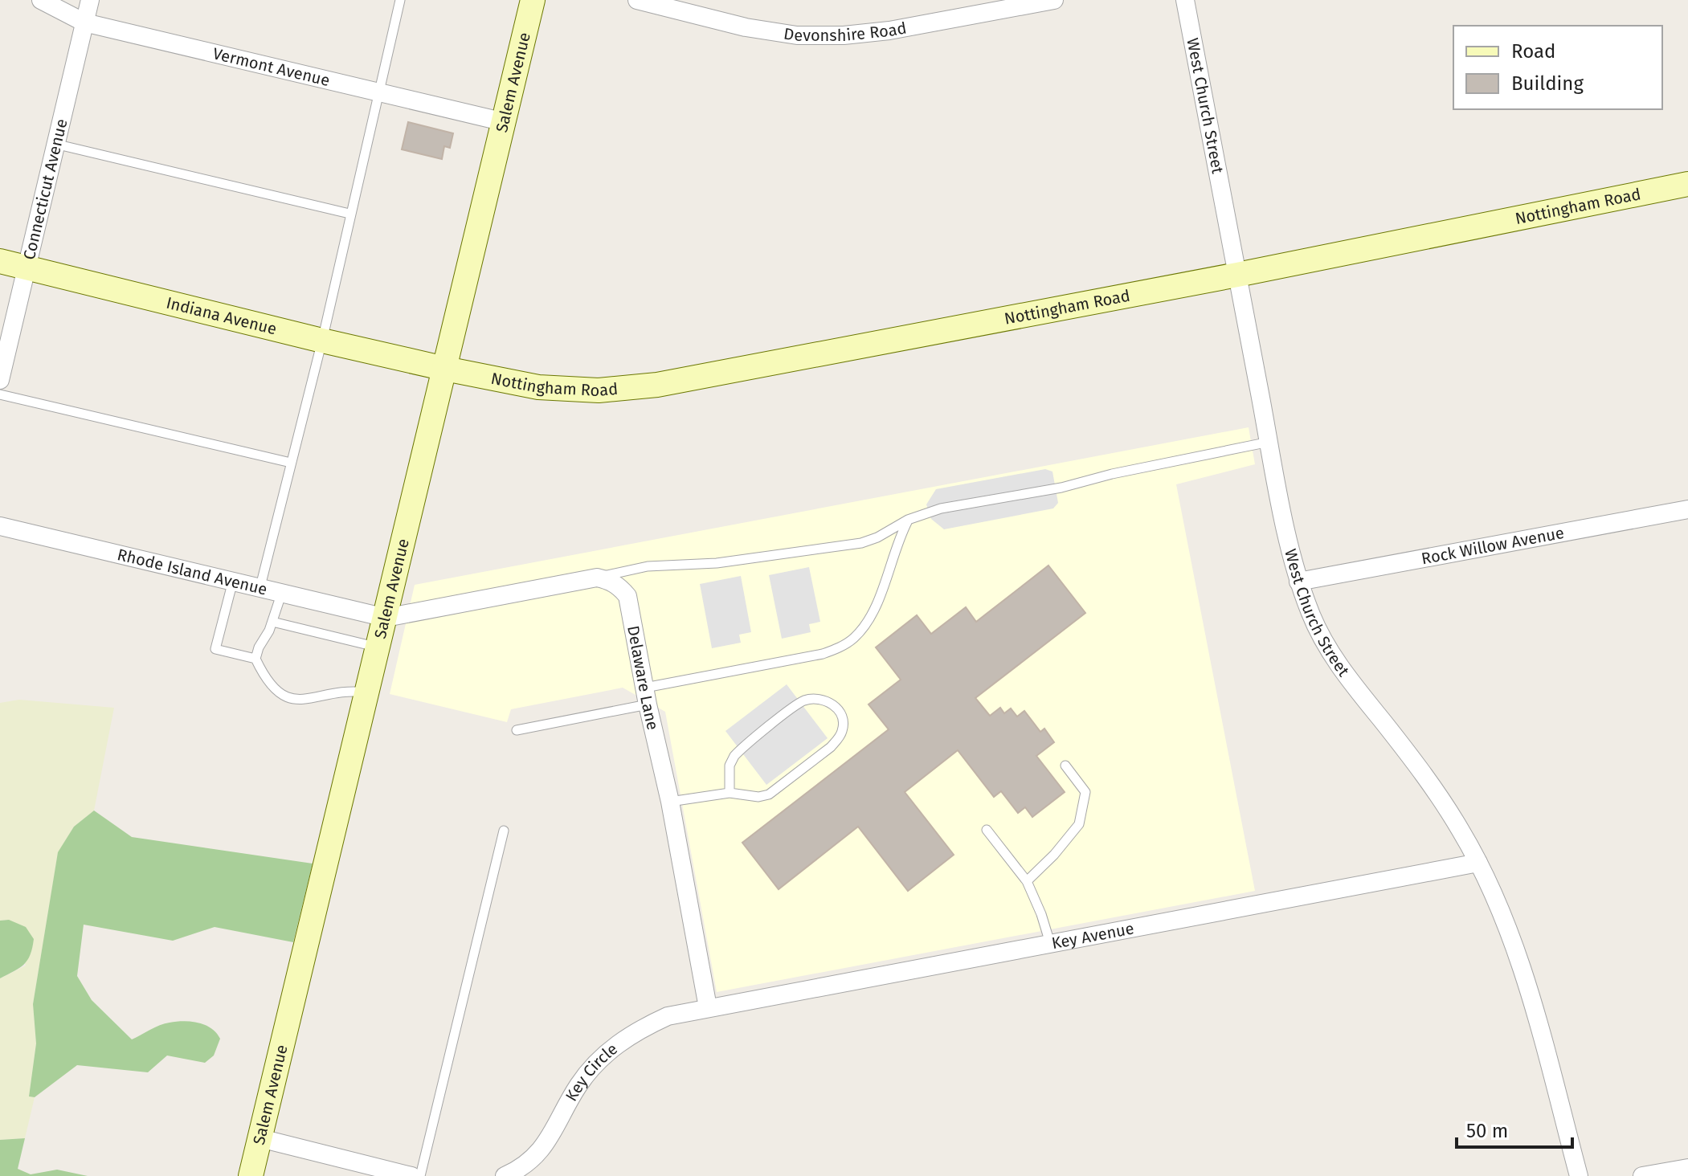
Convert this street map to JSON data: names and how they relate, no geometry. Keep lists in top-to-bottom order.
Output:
{
  "streets": {
    "main road": ["Salem Avenue", "Nottingham Road", "Indiana Avenue"],
    "street": [
      "Devonshire Road",
      "Vermont Avenue",
      "West Church Street",
      "Connecticut Avenue",
      "Rock Willow Avenue",
      "Rhode Island Avenue",
      "Delaware Lane",
      "Key Avenue",
      "Key Circle"
    ]
  },
  "crossings": [
    ["Vermont Avenue", "Salem Avenue"],
    ["Vermont Avenue", "Connecticut Avenue"],
    ["Salem Avenue", "Nottingham Road"],
    ["Salem Avenue", "Indiana Avenue"],
    ["Salem Avenue", "Rhode Island Avenue"],
    ["West Church Street", "Nottingham Road"],
    ["West Church Street", "Rock Willow Avenue"],
    ["West Church Street", "Key Avenue"],
    ["Connecticut Avenue", "Indiana Avenue"],
    ["Nottingham Road", "Indiana Avenue"],
    ["Delaware Lane", "Key Avenue"],
    ["Delaware Lane", "Key Circle"],
    ["Key Avenue", "Key Circle"]
  ],
  "legend": ["Road", "Building"],
  "scale_bar": "50 m"
}
